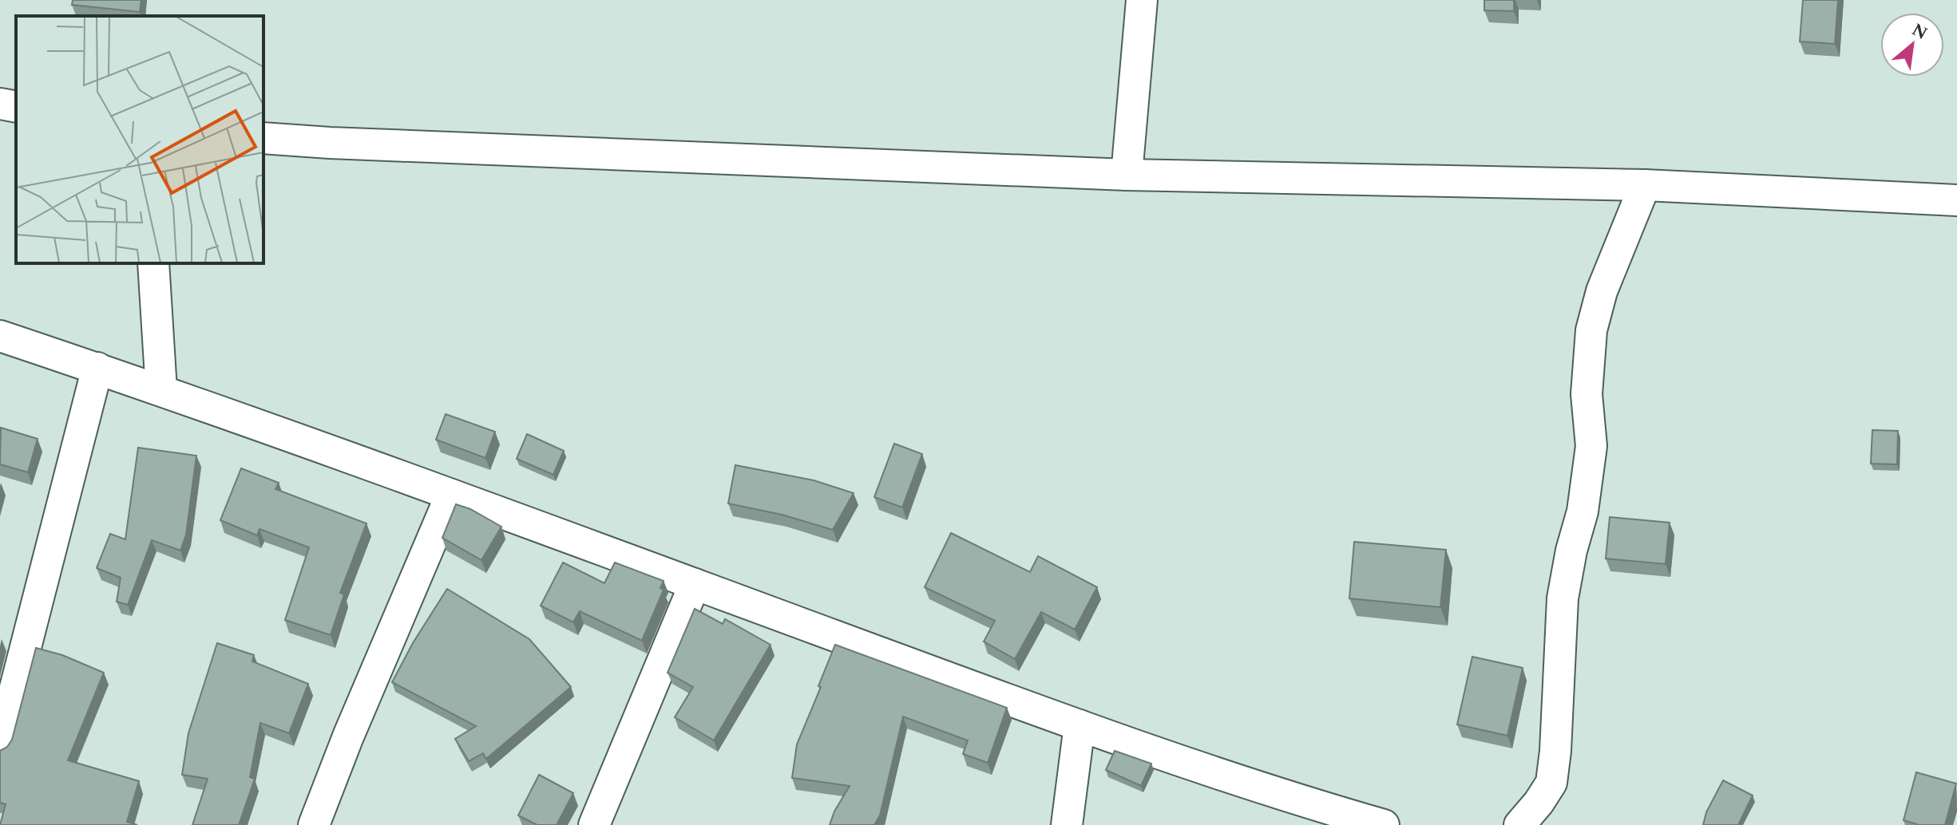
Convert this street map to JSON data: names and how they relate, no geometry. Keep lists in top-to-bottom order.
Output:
{
  "north": "top right"
}
